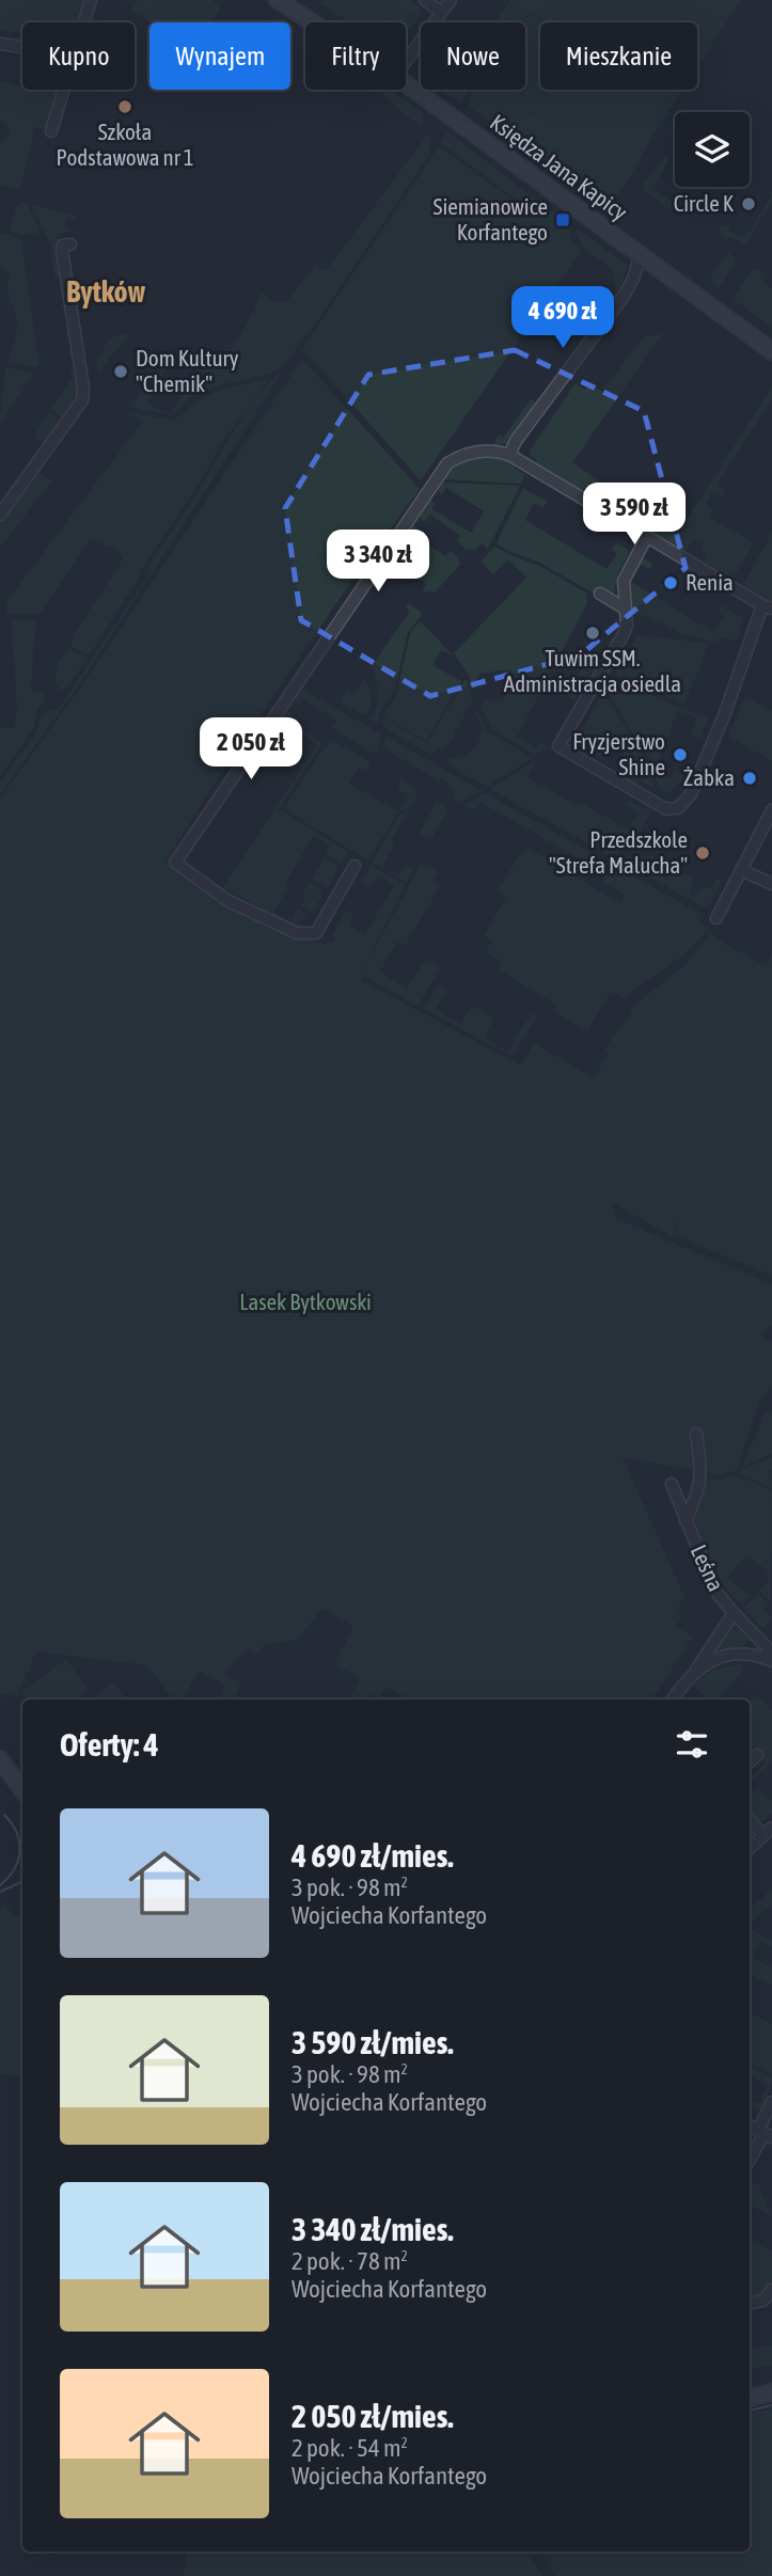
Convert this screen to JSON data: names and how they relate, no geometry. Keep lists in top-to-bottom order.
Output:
{
  "streets": {
    "street": ["Księdza Jana Kapicy", "Leśna"]
  },
  "districts": ["Bytków"],
  "parks": ["Lasek Bytkowski"],
  "places": {
    "other": [
      "Szkoła Podstawowa nr 1",
      "Circle K",
      "Dom Kultury \"Chemik\"",
      "Renia",
      "Tuwim SSM. Administracja osiedla",
      "Fryzjerstwo Shine",
      "Żabka",
      "Przedszkole \"Strefa Malucha\""
    ],
    "transit": ["Siemianowice Korfantego"]
  },
  "page": {
    "chip": [
      "Kupno",
      "Wynajem",
      "Filtry",
      "Nowe",
      "Mieszkanie"
    ],
    "price": [
      "4 690 zł",
      "3 590 zł",
      "3 340 zł",
      "2 050 zł"
    ],
    "heading": "Oferty: 4",
    "list": [
      {
        "name": "4 690 zł/mies.",
        "note": "3 pok. · 98 m² · Wojciecha Korfantego"
      },
      {
        "name": "3 590 zł/mies.",
        "note": "3 pok. · 98 m² · Wojciecha Korfantego"
      },
      {
        "name": "3 340 zł/mies.",
        "note": "2 pok. · 78 m² · Wojciecha Korfantego"
      },
      {
        "name": "2 050 zł/mies.",
        "note": "2 pok. · 54 m² · Wojciecha Korfantego"
      }
    ]
  }
}
